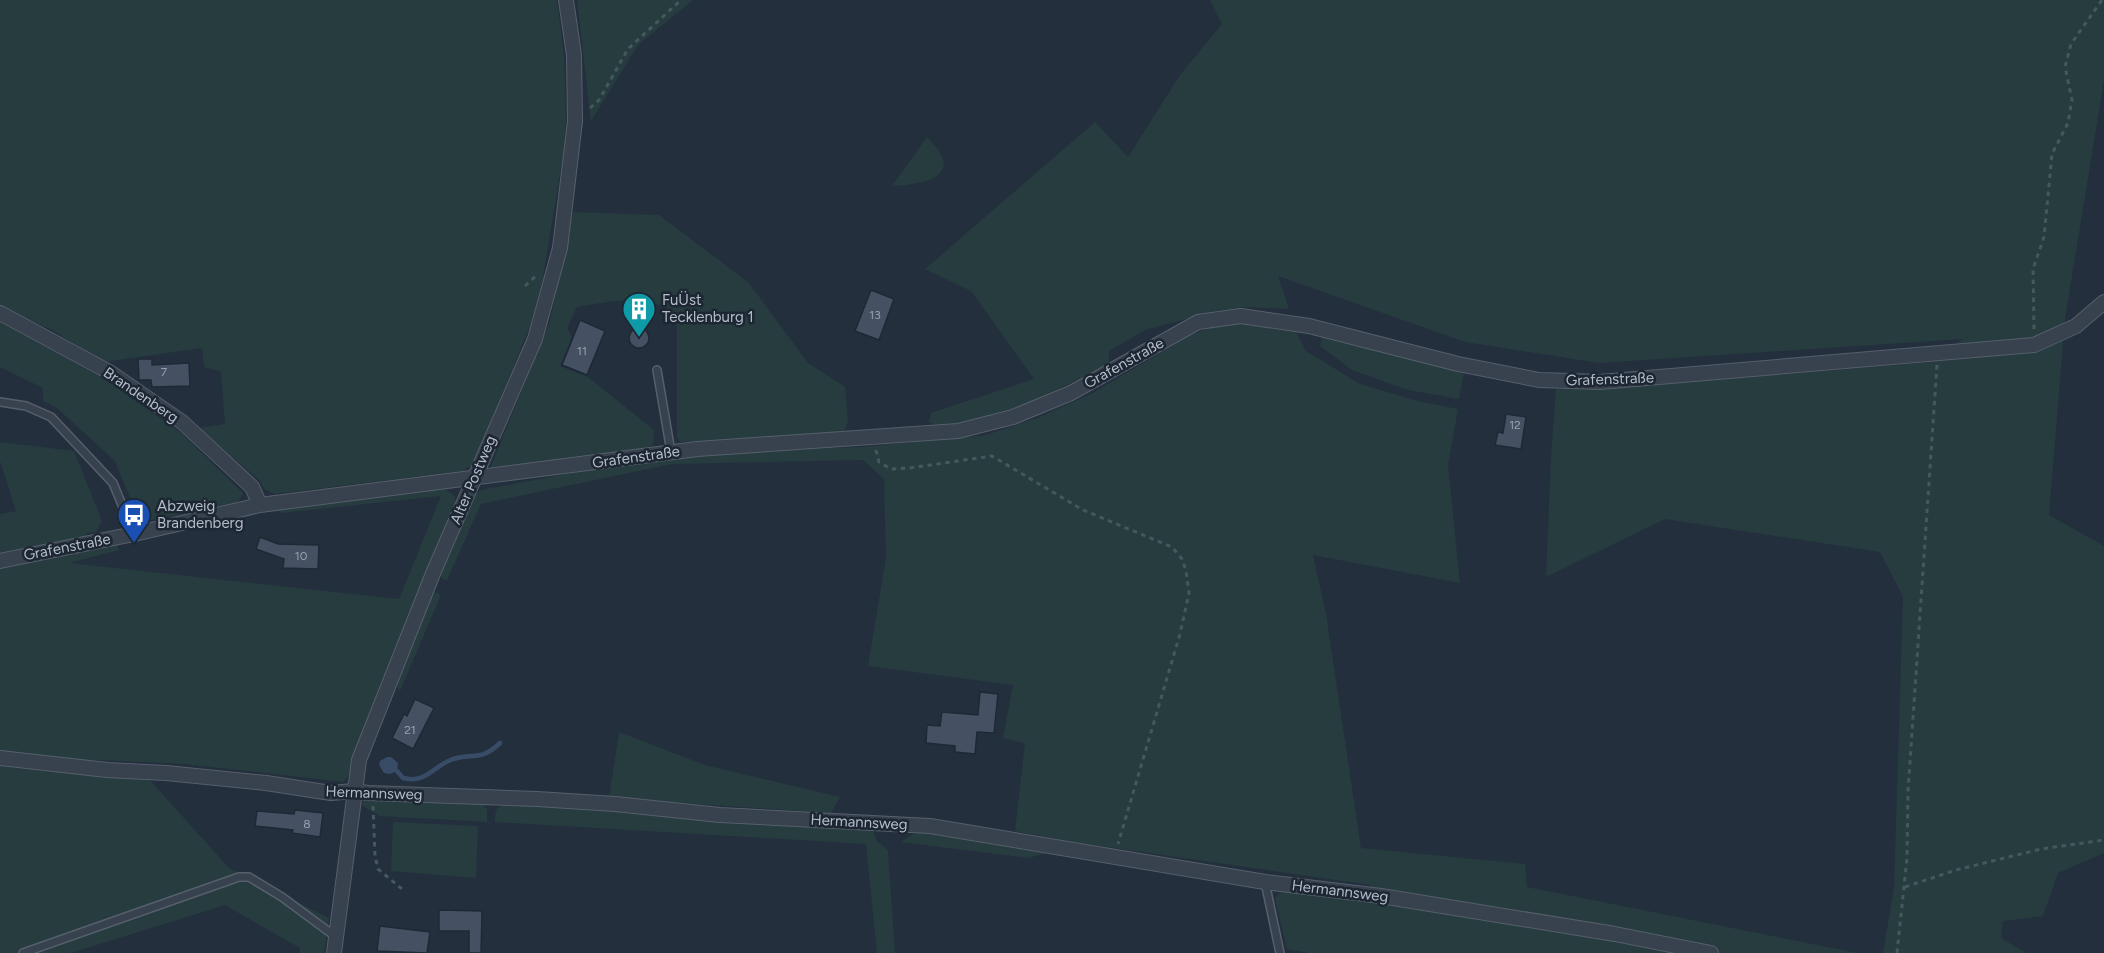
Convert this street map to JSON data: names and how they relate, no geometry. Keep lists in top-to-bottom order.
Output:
{
  "streets": {
    "street": [
      "Grafenstraße",
      "Brandenberg",
      "Alter Postweg",
      "Hermannsweg"
    ]
  },
  "crossings": [
    ["Grafenstraße", "Brandenberg"],
    ["Grafenstraße", "Alter Postweg"],
    ["Alter Postweg", "Hermannsweg"]
  ],
  "places": {
    "building": ["FuÜst Tecklenburg 1"],
    "bus stop": ["Abzweig Brandenberg"]
  },
  "house_numbers": [
    "13",
    "11",
    "7",
    "12",
    "10",
    "21",
    "8"
  ]
}
